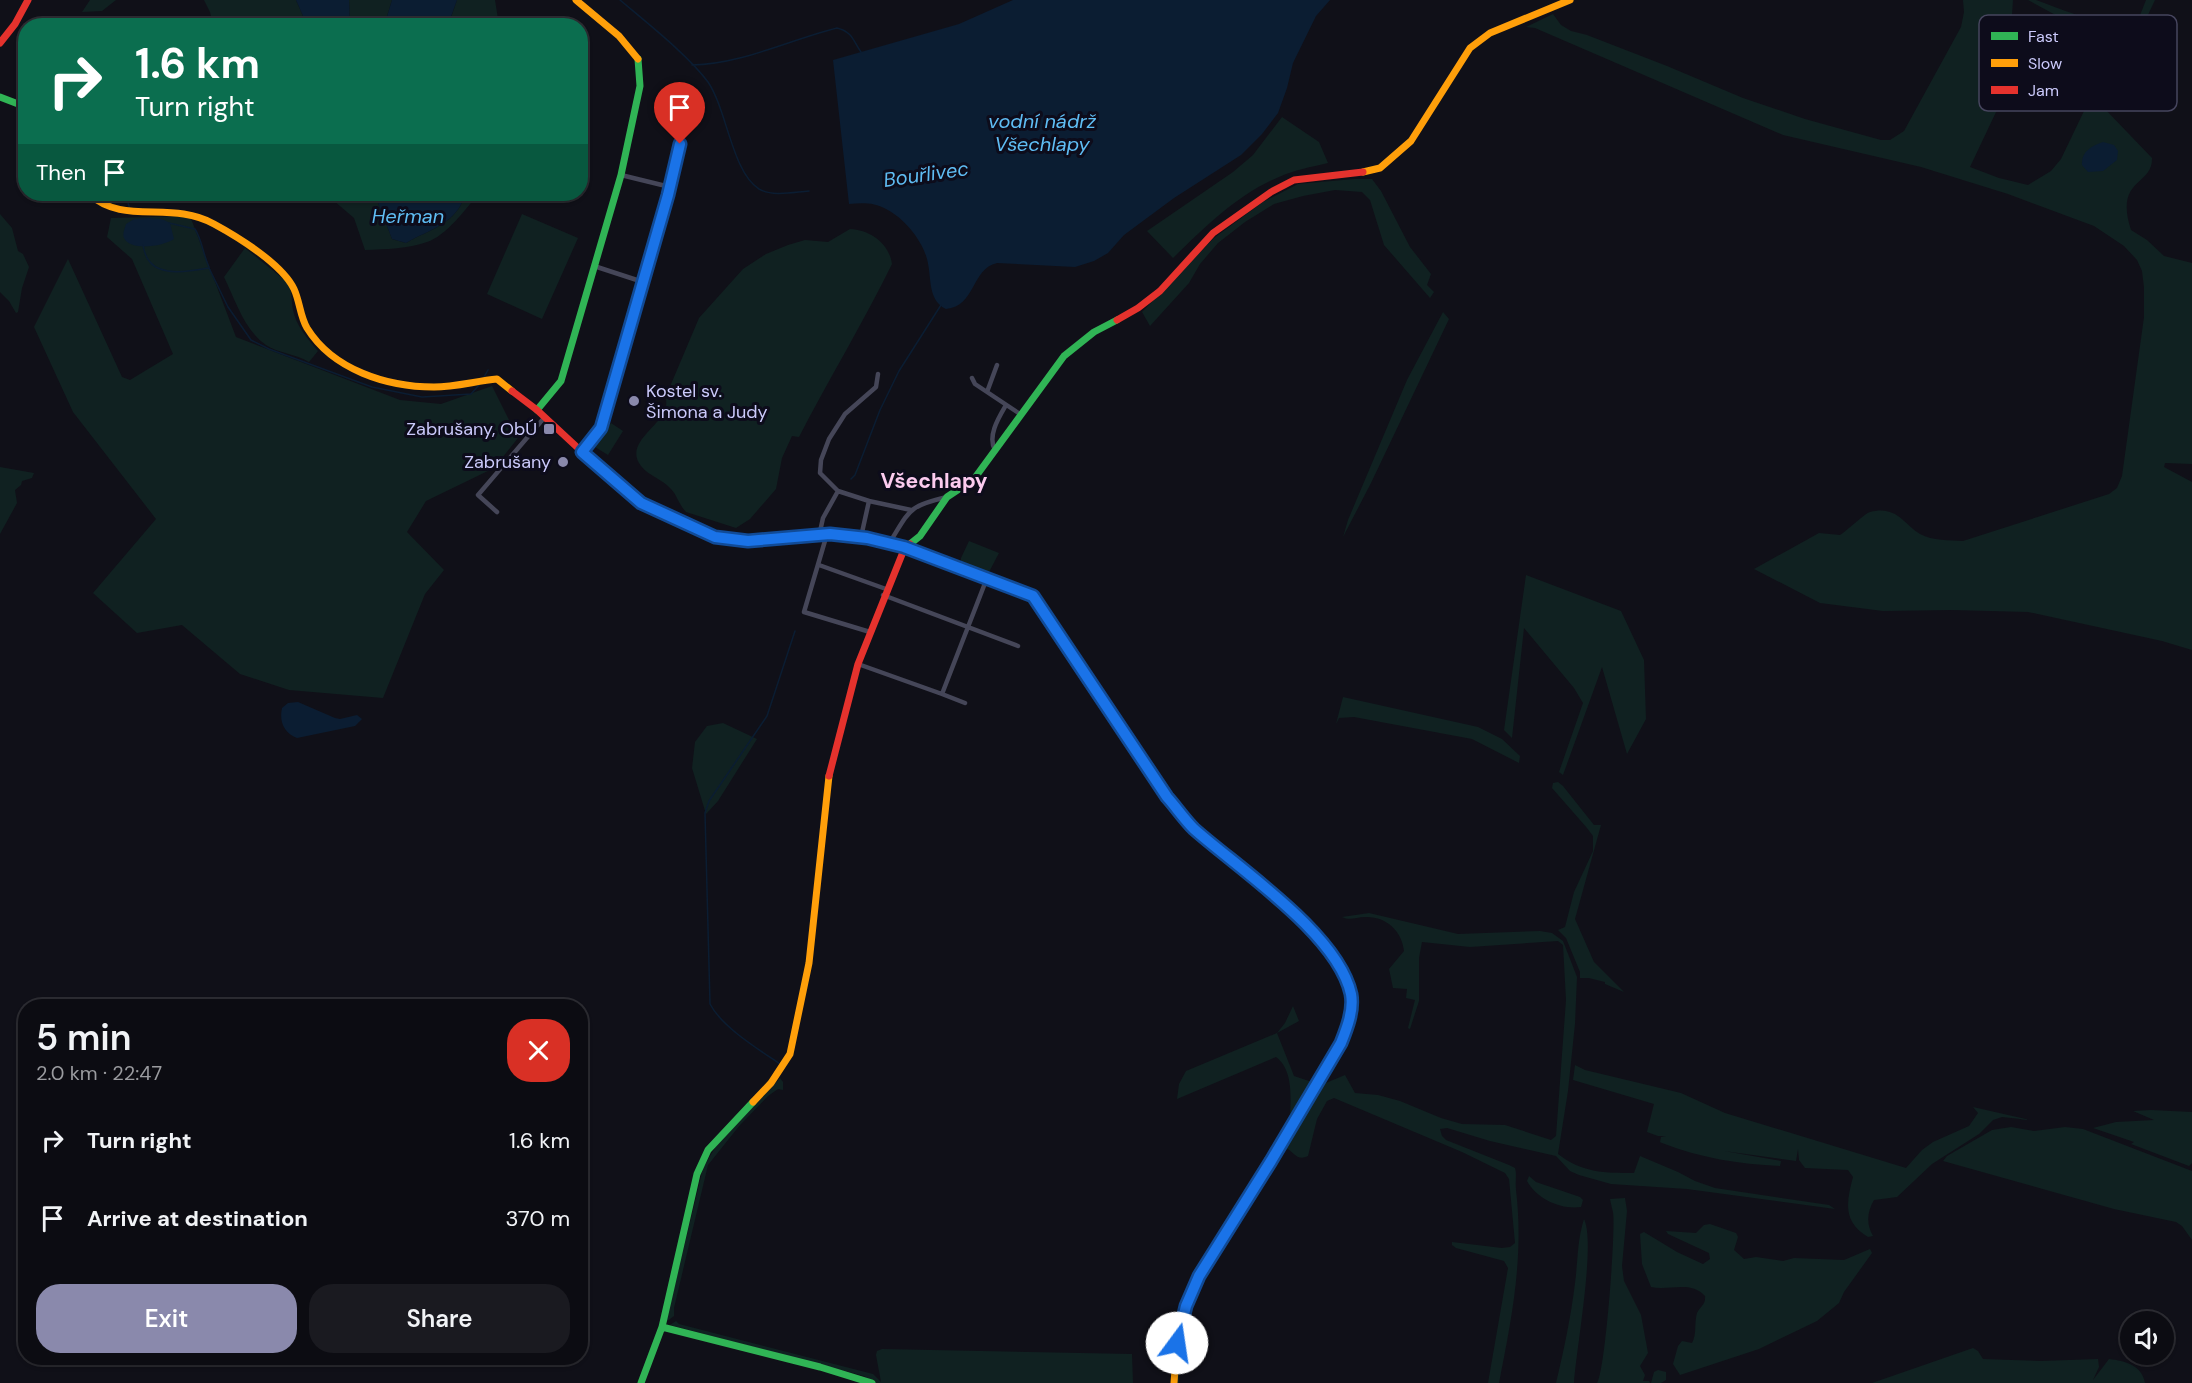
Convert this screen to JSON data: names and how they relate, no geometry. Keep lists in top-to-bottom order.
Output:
{
  "districts": ["Všechlapy"],
  "water": ["vodní nádrž Všechlapy", "Bouřlivec", "Heřman"],
  "places": {
    "other": ["Kostel sv. Šimona a Judy", "Zabrušany"],
    "transit": ["Zabrušany, ObÚ"]
  },
  "legend": ["Fast", "Slow", "Jam"],
  "page": {
    "turn": ["1.6 km", "Turn right"],
    "then": "Then",
    "heading": ["5 min", "2.0 km · 22:47"],
    "list": [
      {
        "name": "Turn right",
        "value": "1.6 km"
      },
      {
        "name": "Arrive at destination",
        "value": "370 m"
      }
    ],
    "buttons": ["Exit", "Share"]
  }
}
